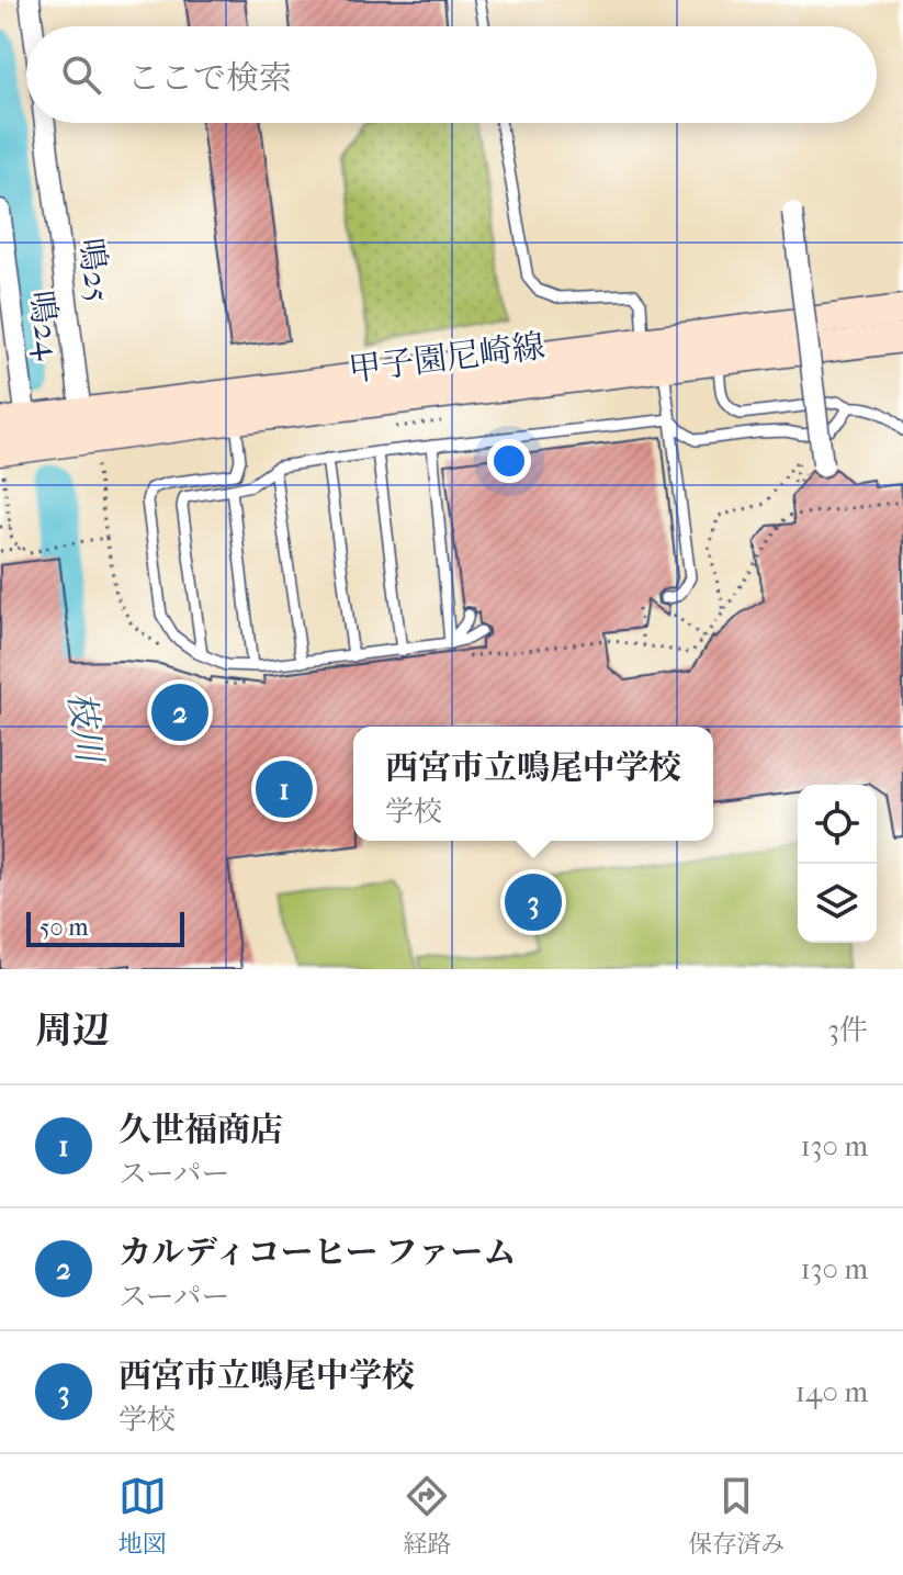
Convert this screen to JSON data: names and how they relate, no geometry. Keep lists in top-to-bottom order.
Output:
{
  "streets": {
    "main road": ["甲子園尼崎線"],
    "street": ["鳴25", "鳴24"]
  },
  "crossings": [
    ["鳴25", "甲子園尼崎線"],
    ["鳴24", "甲子園尼崎線"]
  ],
  "water": ["枝川"],
  "scale_bar": "50 m",
  "page": {
    "search": "ここで検索",
    "pins": ["2", "1", "3"],
    "popup": ["西宮市立鳴尾中学校", "学校"],
    "scale": "50 m",
    "heading": ["周辺", "3件"],
    "list": [
      {
        "mark": "1",
        "name": "久世福商店",
        "note": "スーパー",
        "value": "130 m"
      },
      {
        "mark": "2",
        "name": "カルディコーヒー ファーム",
        "note": "スーパー",
        "value": "130 m"
      },
      {
        "mark": "3",
        "name": "西宮市立鳴尾中学校",
        "note": "学校",
        "value": "140 m"
      }
    ],
    "nav": ["地図", "経路", "保存済み"]
  }
}
